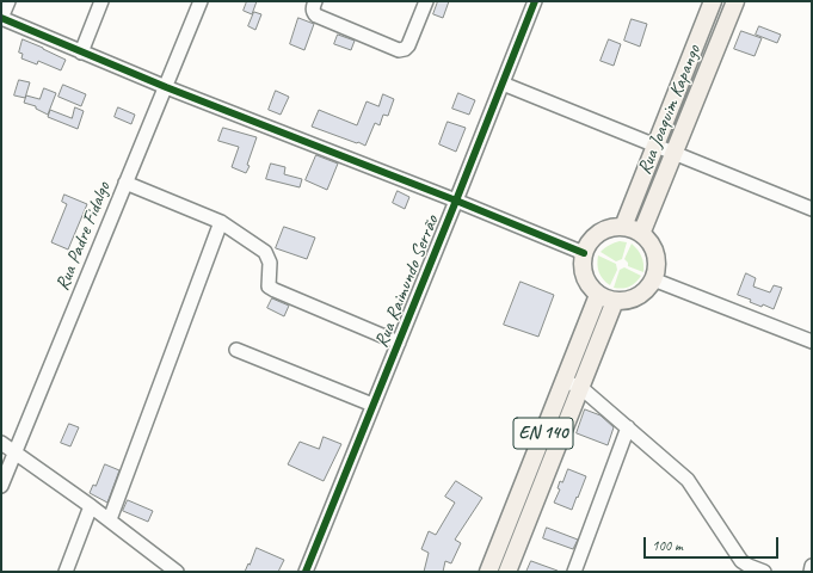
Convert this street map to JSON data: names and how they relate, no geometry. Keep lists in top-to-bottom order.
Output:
{
  "streets": {
    "main road": ["Rua Joaquim Kapango", "EN 140"],
    "street": ["Rua Padre Fidalgo", "Rua Raimundo Serrão"]
  },
  "crossings": [
    ["Rua Joaquim Kapango", "EN 140"]
  ],
  "scale_bar": "100 m"
}
